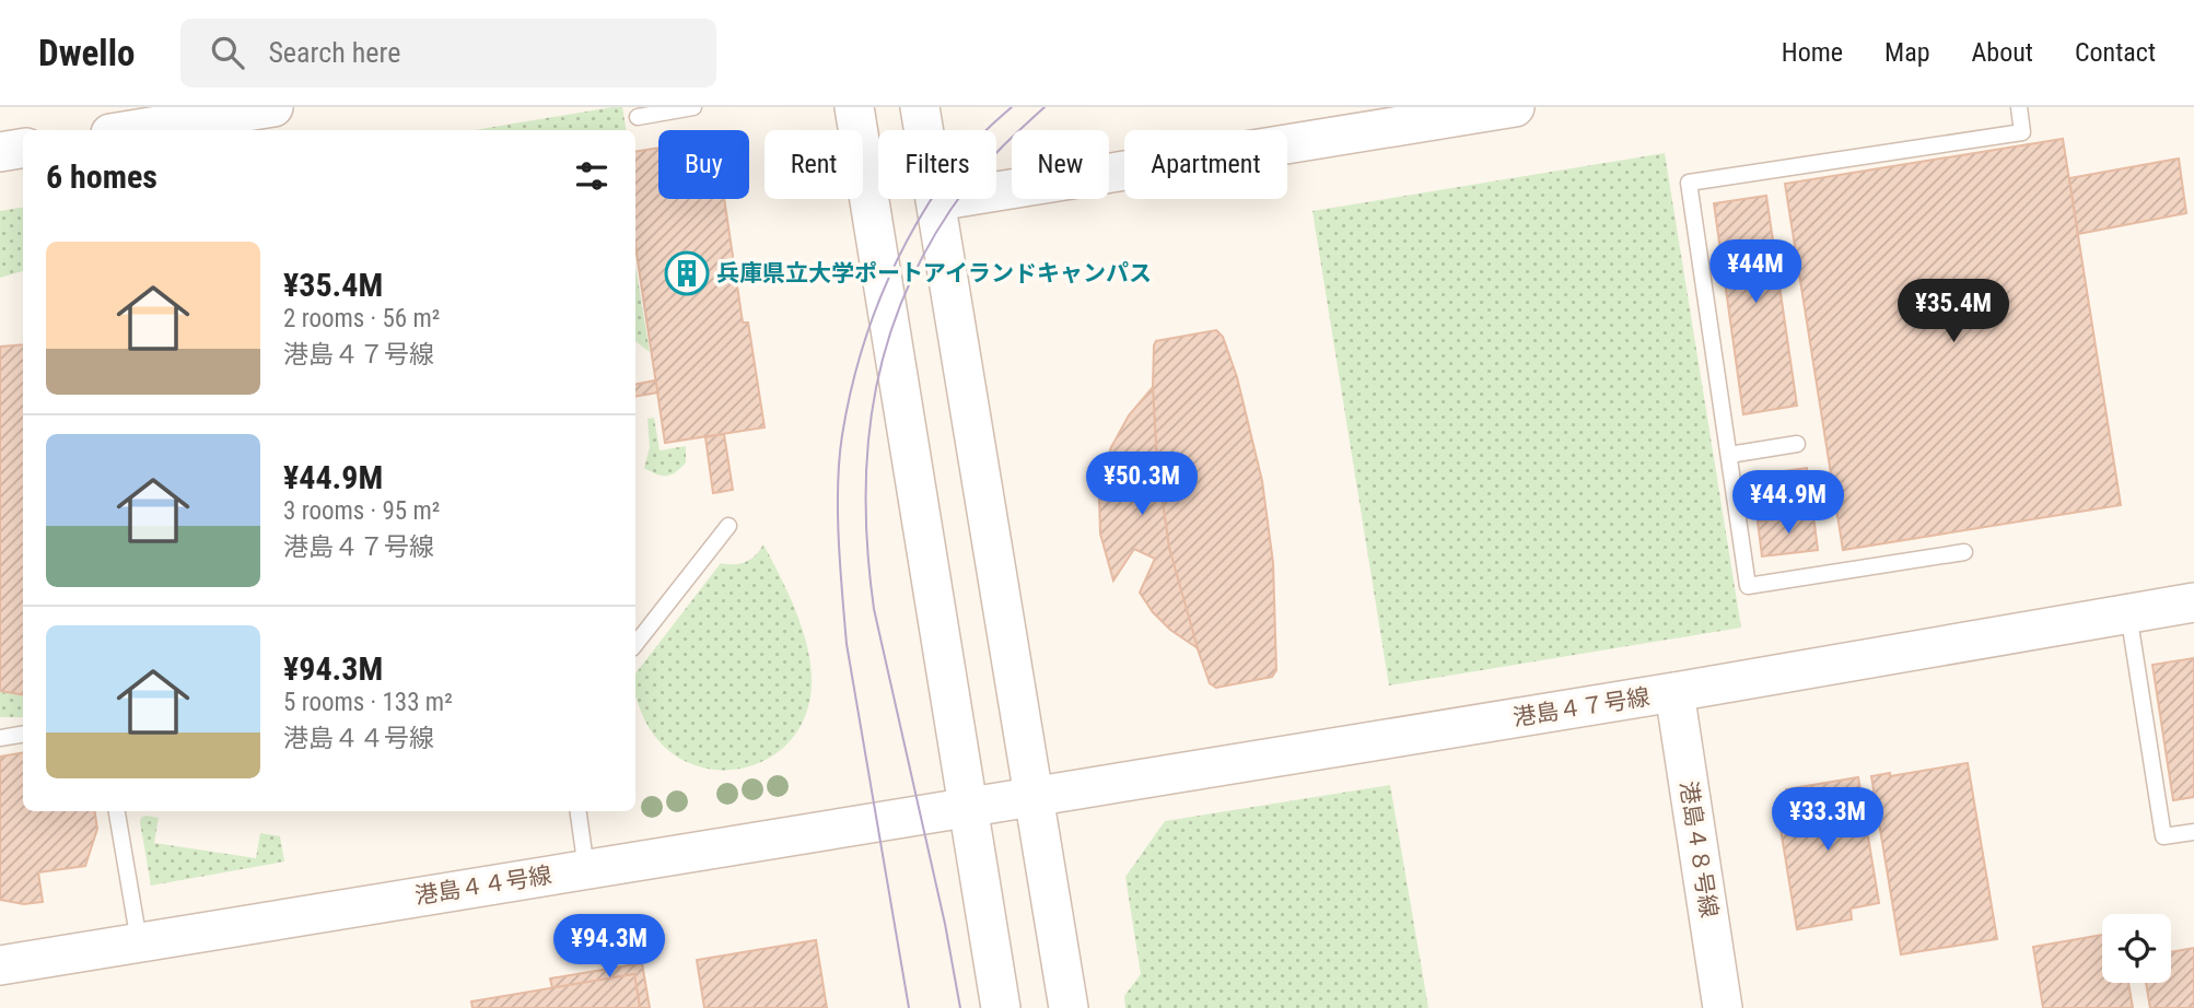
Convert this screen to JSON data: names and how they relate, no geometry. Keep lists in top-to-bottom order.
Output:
{
  "streets": {
    "street": ["港島４７号線", "港島４８号線", "港島４４号線"]
  },
  "crossings": [
    ["港島４７号線", "港島４８号線"],
    ["港島４７号線", "港島４４号線"]
  ],
  "places": {
    "building": ["兵庫県立大学ポートアイランドキャンパス"]
  },
  "page": {
    "header": "Dwello",
    "search": "Search here",
    "nav": [
      "Home",
      "Map",
      "About",
      "Contact"
    ],
    "chip": [
      "Buy",
      "Rent",
      "Filters",
      "New",
      "Apartment"
    ],
    "heading": "6 homes",
    "list": [
      {
        "name": "¥35.4M",
        "note": "2 rooms · 56 m² · 港島４７号線"
      },
      {
        "name": "¥44.9M",
        "note": "3 rooms · 95 m² · 港島４７号線"
      },
      {
        "name": "¥94.3M",
        "note": "5 rooms · 133 m² · 港島４４号線"
      }
    ],
    "price": [
      "¥44M",
      "¥35.4M",
      "¥50.3M",
      "¥44.9M",
      "¥33.3M",
      "¥94.3M"
    ]
  }
}
